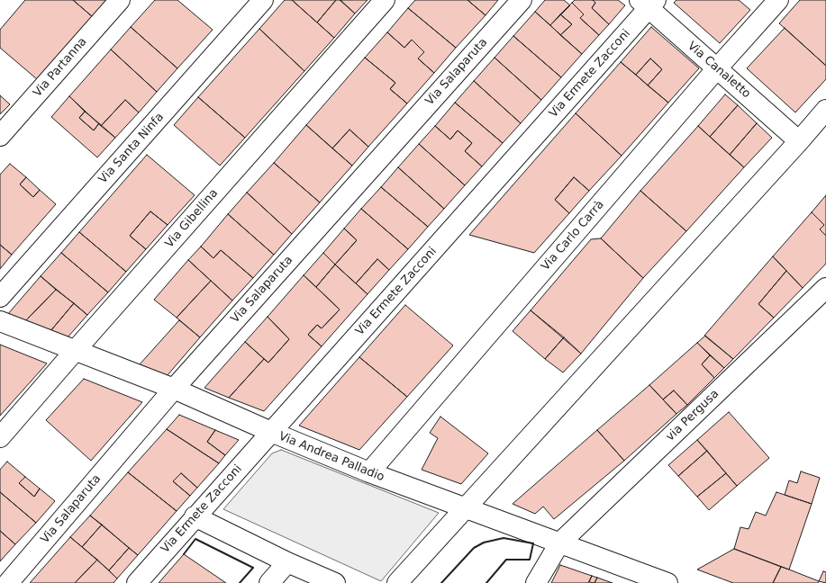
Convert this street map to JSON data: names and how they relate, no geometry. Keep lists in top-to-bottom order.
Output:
{
  "streets": {
    "street": [
      "Via Partanna",
      "Via Canaletto",
      "Via Salaparuta",
      "Via Ermete Zacconi",
      "Via Santa Ninfa",
      "Via Gibellina",
      "Via Carlo Carrà",
      "via Pergusa",
      "Via Andrea Palladio"
    ]
  },
  "crossings": [
    ["Via Canaletto", "Via Ermete Zacconi"],
    ["Via Canaletto", "Via Carlo Carrà"],
    ["Via Salaparuta", "Via Andrea Palladio"],
    ["Via Ermete Zacconi", "Via Andrea Palladio"],
    ["Via Gibellina", "Via Andrea Palladio"],
    ["Via Carlo Carrà", "Via Andrea Palladio"],
    ["via Pergusa", "Via Andrea Palladio"]
  ]
}
